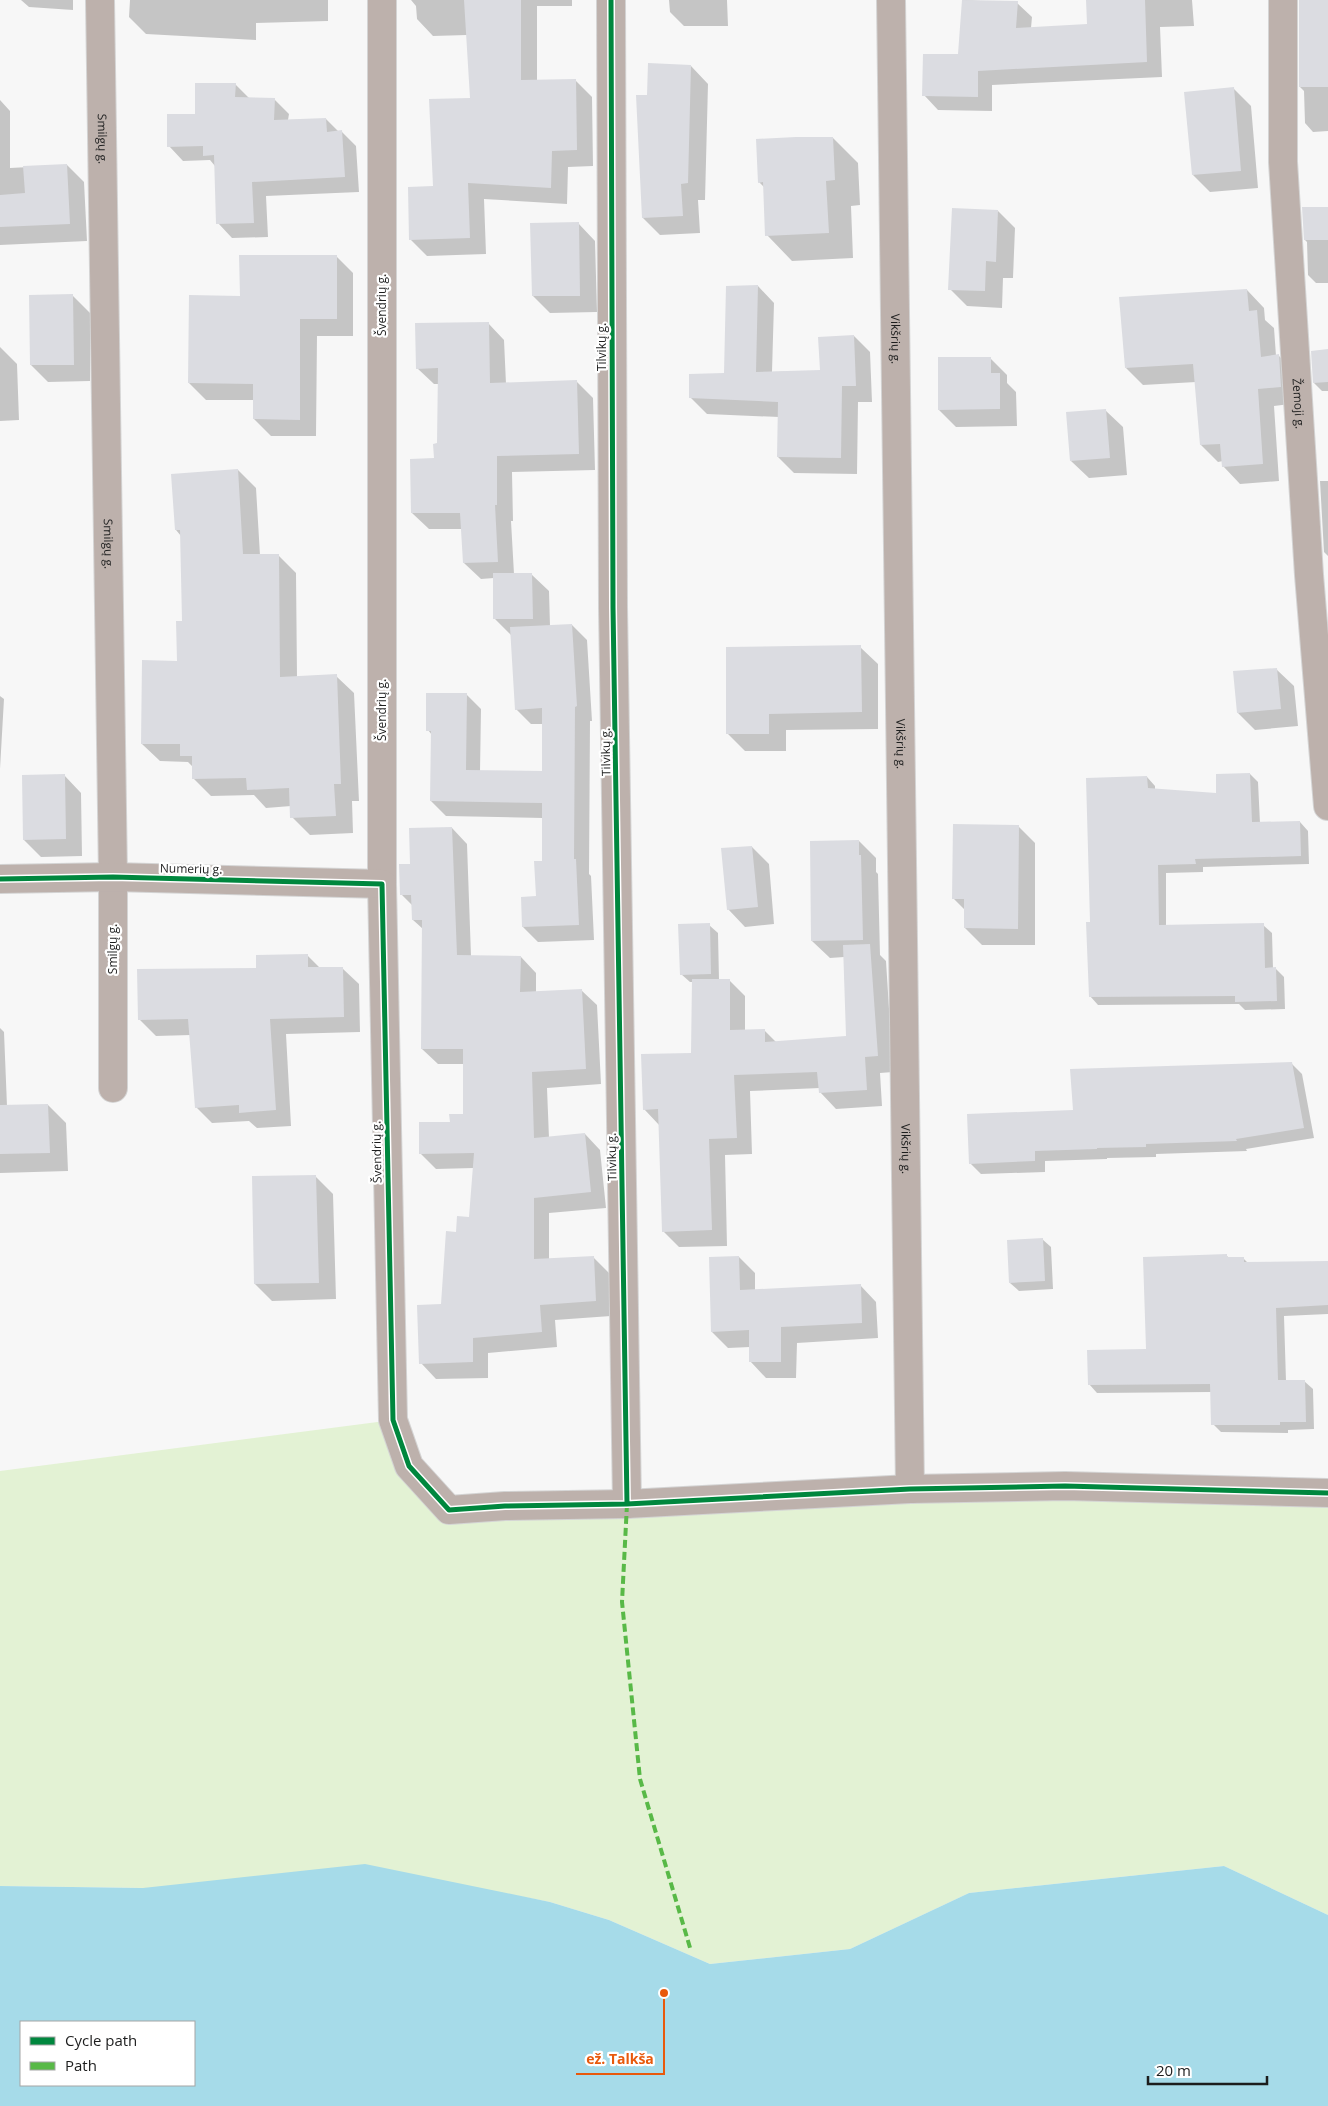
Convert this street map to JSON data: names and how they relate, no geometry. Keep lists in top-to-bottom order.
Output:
{
  "streets": {
    "street": [
      "Smilgų g.",
      "Švendrių g.",
      "Vikšrių g.",
      "Tilvikų g.",
      "Žemoji g.",
      "Numerių g."
    ]
  },
  "crossings": [
    ["Smilgų g.", "Numerių g."],
    ["Švendrių g.", "Vikšrių g."],
    ["Švendrių g.", "Tilvikų g."],
    ["Švendrių g.", "Numerių g."]
  ],
  "places": ["ež. Talkša"],
  "legend": ["Cycle path", "Path"],
  "scale_bar": "20 m"
}
